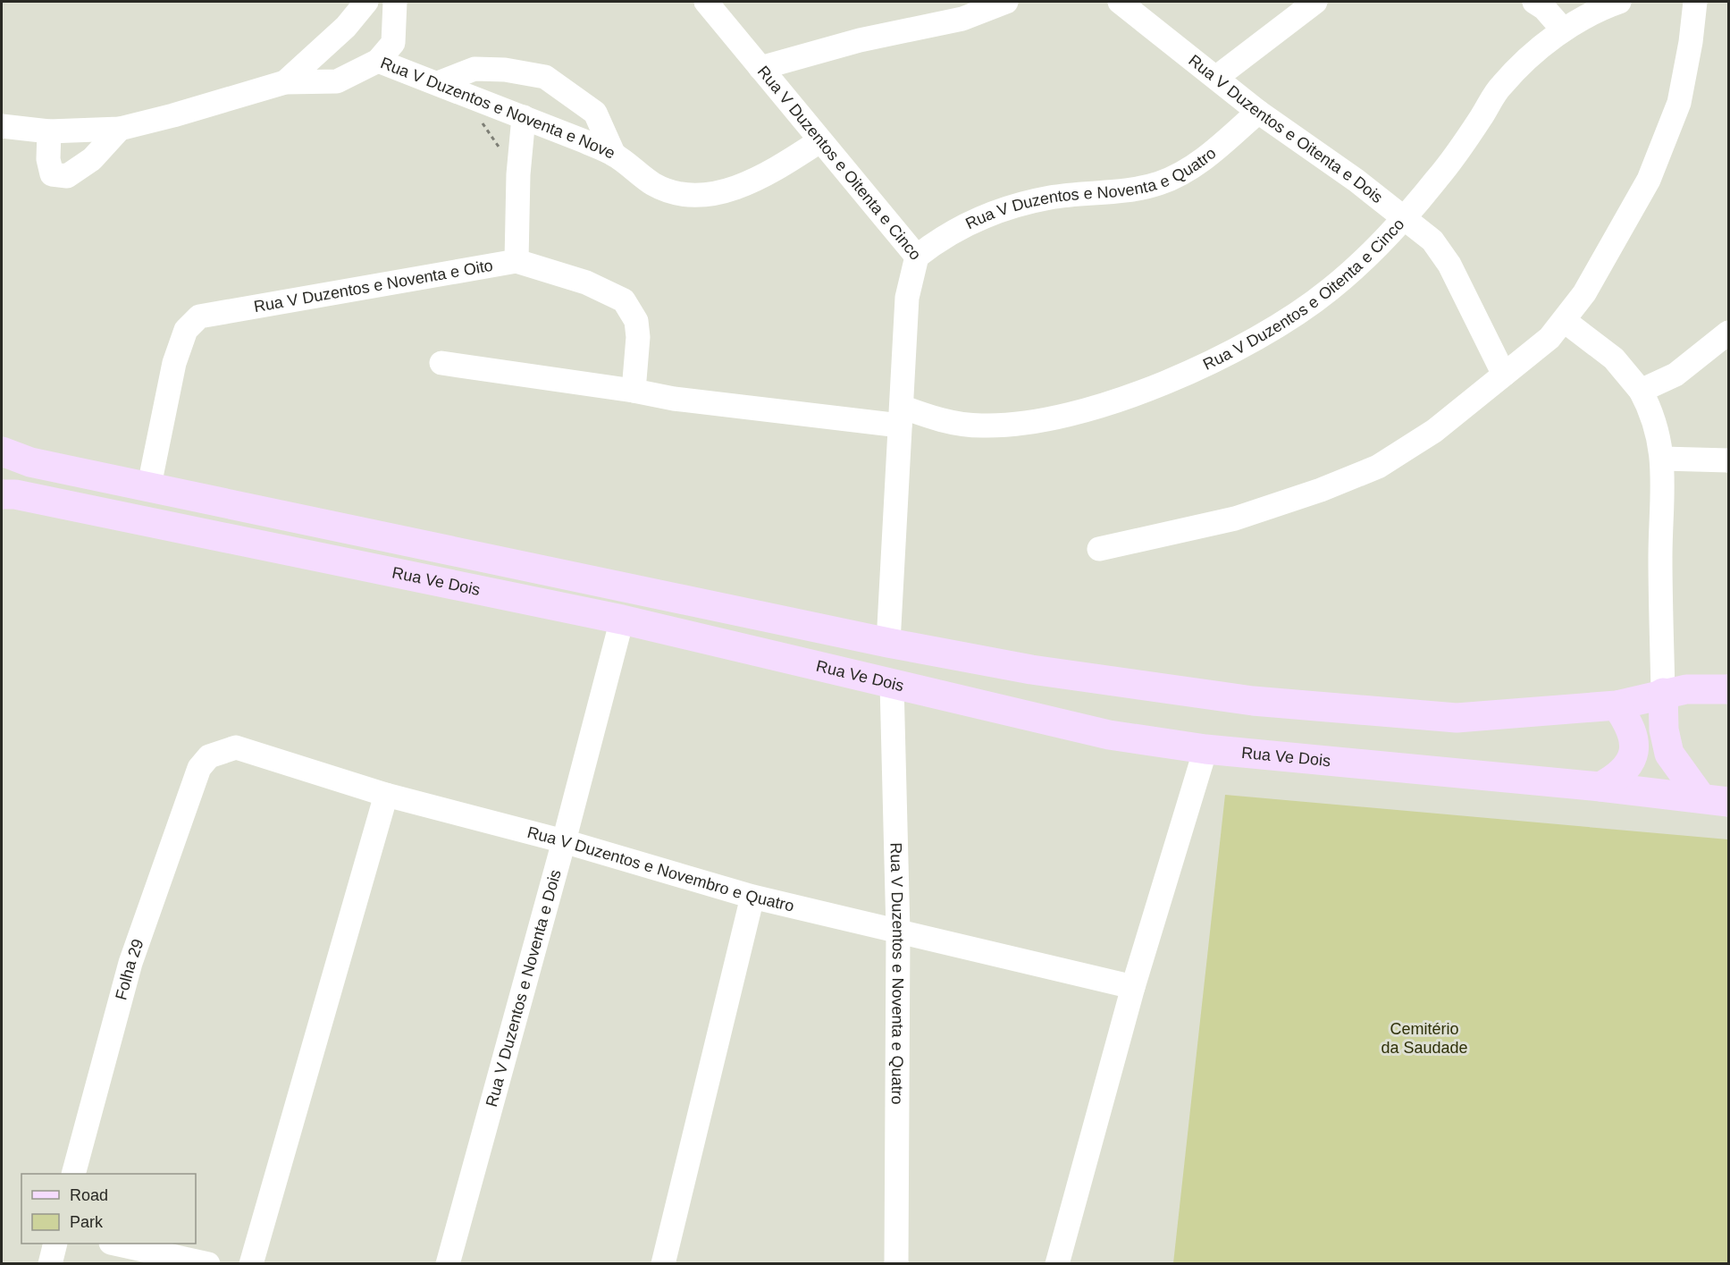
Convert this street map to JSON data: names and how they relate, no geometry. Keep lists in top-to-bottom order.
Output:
{
  "streets": {
    "main road": ["Rua Ve Dois"],
    "street": [
      "Rua V Duzentos e Noventa e Nove",
      "Rua V Duzentos e Oitenta e Dois",
      "Rua V Duzentos e Oitenta e Cinco",
      "Rua V Duzentos e Noventa e Quatro",
      "Rua V Duzentos e Noventa e Oito",
      "Rua V Duzentos e Novembro e Quatro",
      "Folha 29",
      "Rua V Duzentos e Noventa e Dois"
    ]
  },
  "crossings": [
    ["Rua V Duzentos e Noventa e Nove", "Rua V Duzentos e Oitenta e Cinco"],
    ["Rua V Duzentos e Oitenta e Dois", "Rua V Duzentos e Oitenta e Cinco"],
    ["Rua V Duzentos e Oitenta e Dois", "Rua V Duzentos e Noventa e Quatro"],
    ["Rua V Duzentos e Oitenta e Cinco", "Rua V Duzentos e Noventa e Quatro"],
    ["Rua V Duzentos e Noventa e Quatro", "Rua Ve Dois"],
    ["Rua V Duzentos e Noventa e Quatro", "Rua V Duzentos e Novembro e Quatro"],
    ["Rua Ve Dois", "Rua V Duzentos e Noventa e Dois"],
    ["Rua V Duzentos e Novembro e Quatro", "Folha 29"],
    ["Rua V Duzentos e Novembro e Quatro", "Rua V Duzentos e Noventa e Dois"]
  ],
  "parks": ["Cemitério da Saudade"],
  "legend": ["Road", "Park"]
}
